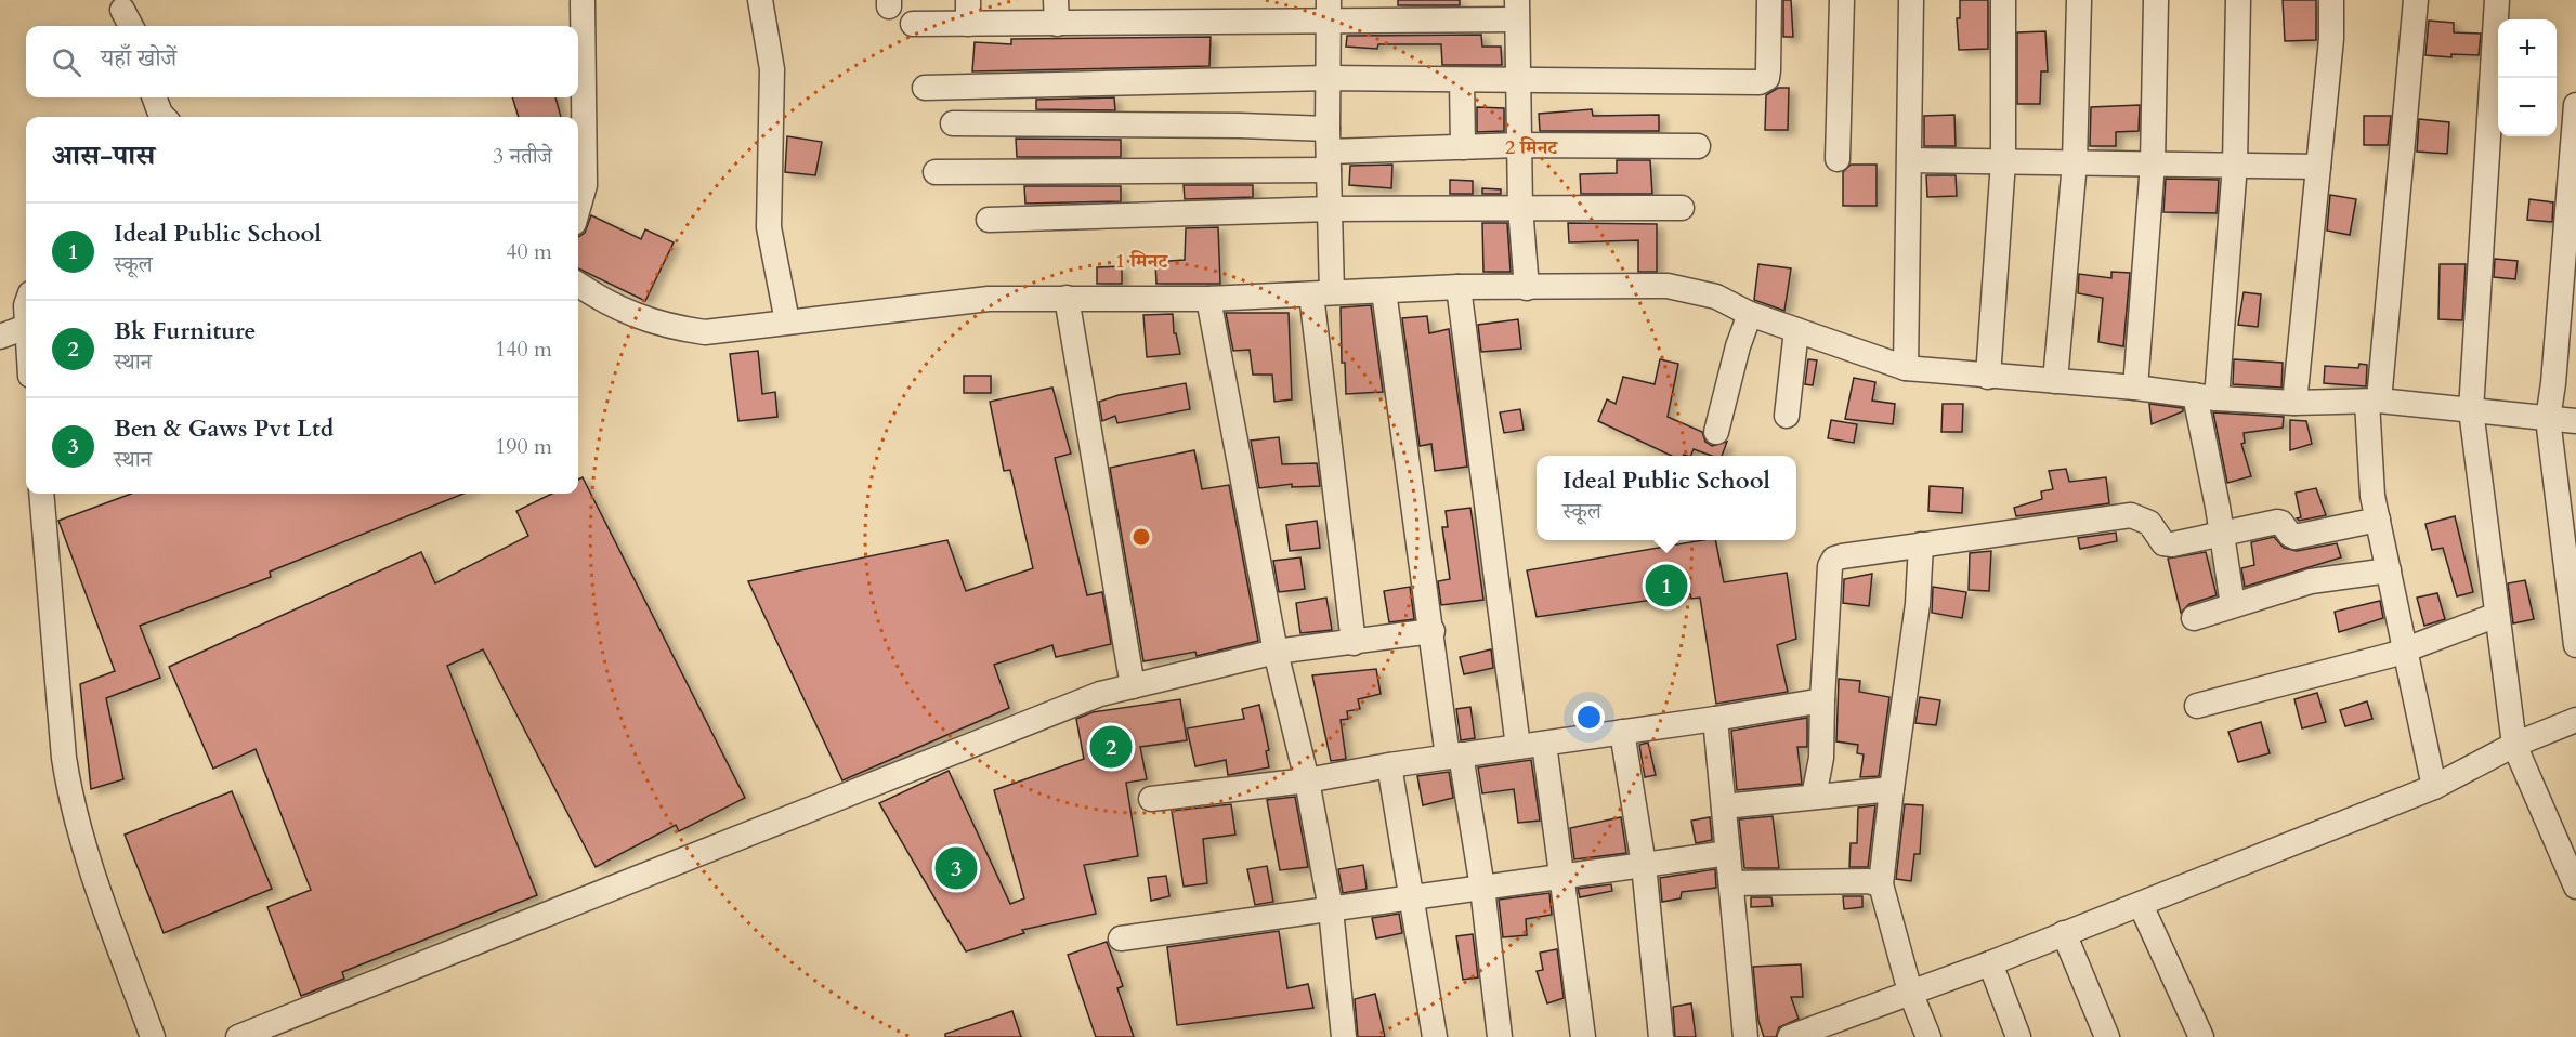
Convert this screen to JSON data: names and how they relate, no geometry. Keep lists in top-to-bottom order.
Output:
{
  "page": {
    "map_buttons": ["+", "−"],
    "search": "यहाँ खोजें",
    "heading": ["आस-पास", "3 नतीजे"],
    "list": [
      {
        "mark": "1",
        "name": "Ideal Public School",
        "note": "स्कूल",
        "value": "40 m"
      },
      {
        "mark": "2",
        "name": "Bk Furniture",
        "note": "स्थान",
        "value": "140 m"
      },
      {
        "mark": "3",
        "name": "Ben & Gaws Pvt Ltd",
        "note": "स्थान",
        "value": "190 m"
      }
    ],
    "popup": ["Ideal Public School", "स्कूल"],
    "pins": ["1", "2", "3"]
  },
  "rings": ["2 मिनट", "1 मिनट"]
}
